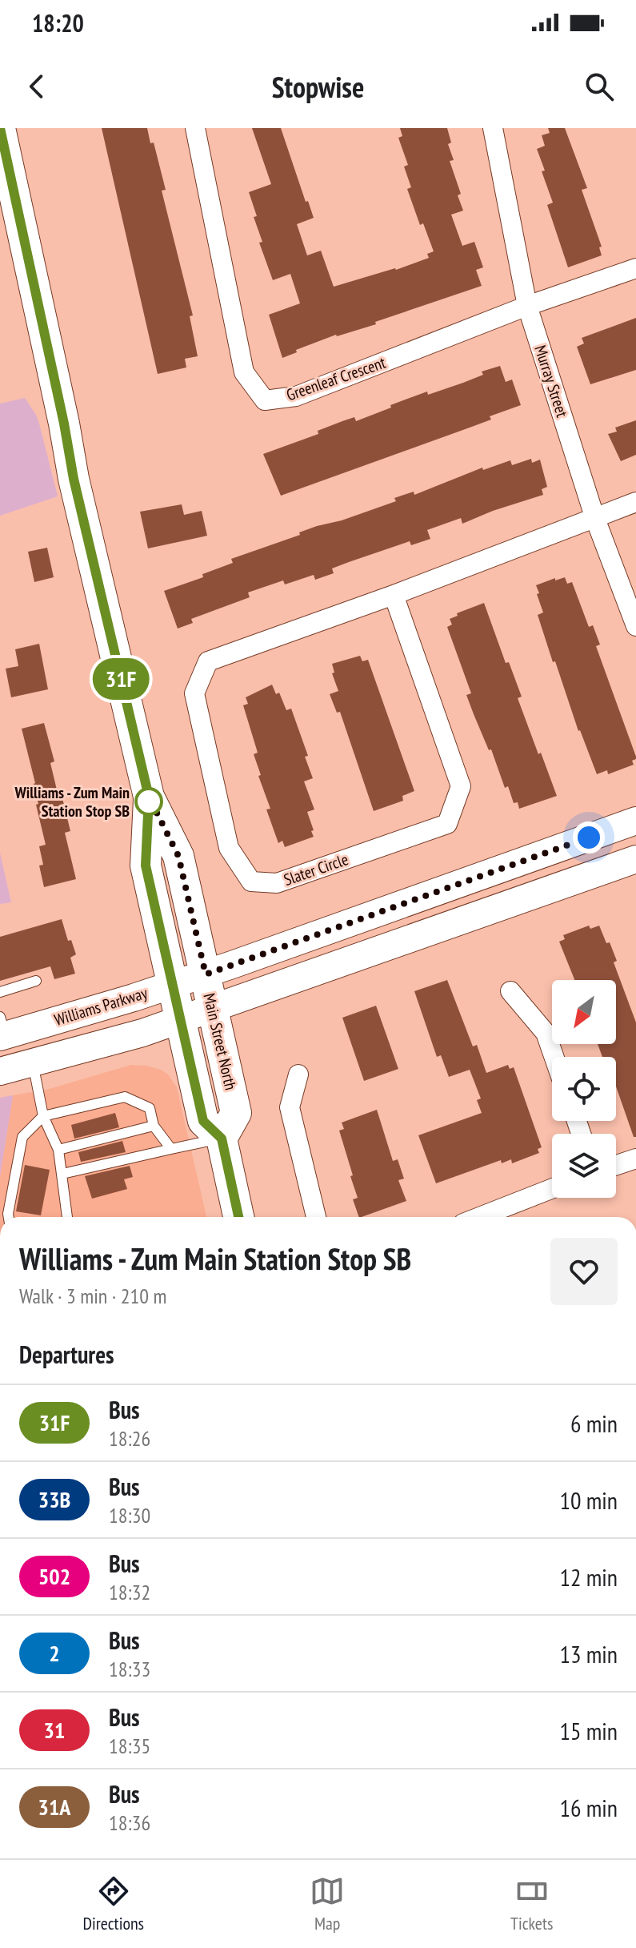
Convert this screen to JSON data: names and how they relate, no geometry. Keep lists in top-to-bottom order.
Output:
{
  "streets": {
    "main road": ["Williams Parkway", "Main Street North"],
    "street": ["Greenleaf Crescent", "Murray Street", "Slater Circle"]
  },
  "crossings": [
    ["Greenleaf Crescent", "Murray Street"],
    ["Murray Street", "Slater Circle"],
    ["Williams Parkway", "Main Street North"]
  ],
  "places": ["Williams - Zum Main Station Stop SB"],
  "lines": ["bus line 31F"],
  "north": "bottom left",
  "page": {
    "status": "18:20",
    "header": "Stopwise",
    "on_map": "31F",
    "heading": [
      ["Williams - Zum Main Station Stop SB", "Walk · 3 min · 210 m"],
      "Departures"
    ],
    "list": [
      {
        "mark": "31F",
        "name": "Bus",
        "note": "18:26",
        "value": "6 min"
      },
      {
        "mark": "33B",
        "name": "Bus",
        "note": "18:30",
        "value": "10 min"
      },
      {
        "mark": "502",
        "name": "Bus",
        "note": "18:32",
        "value": "12 min"
      },
      {
        "mark": "2",
        "name": "Bus",
        "note": "18:33",
        "value": "13 min"
      },
      {
        "mark": "31",
        "name": "Bus",
        "note": "18:35",
        "value": "15 min"
      },
      {
        "mark": "31A",
        "name": "Bus",
        "note": "18:36",
        "value": "16 min"
      }
    ],
    "tabs": ["Directions", "Map", "Tickets"]
  }
}
